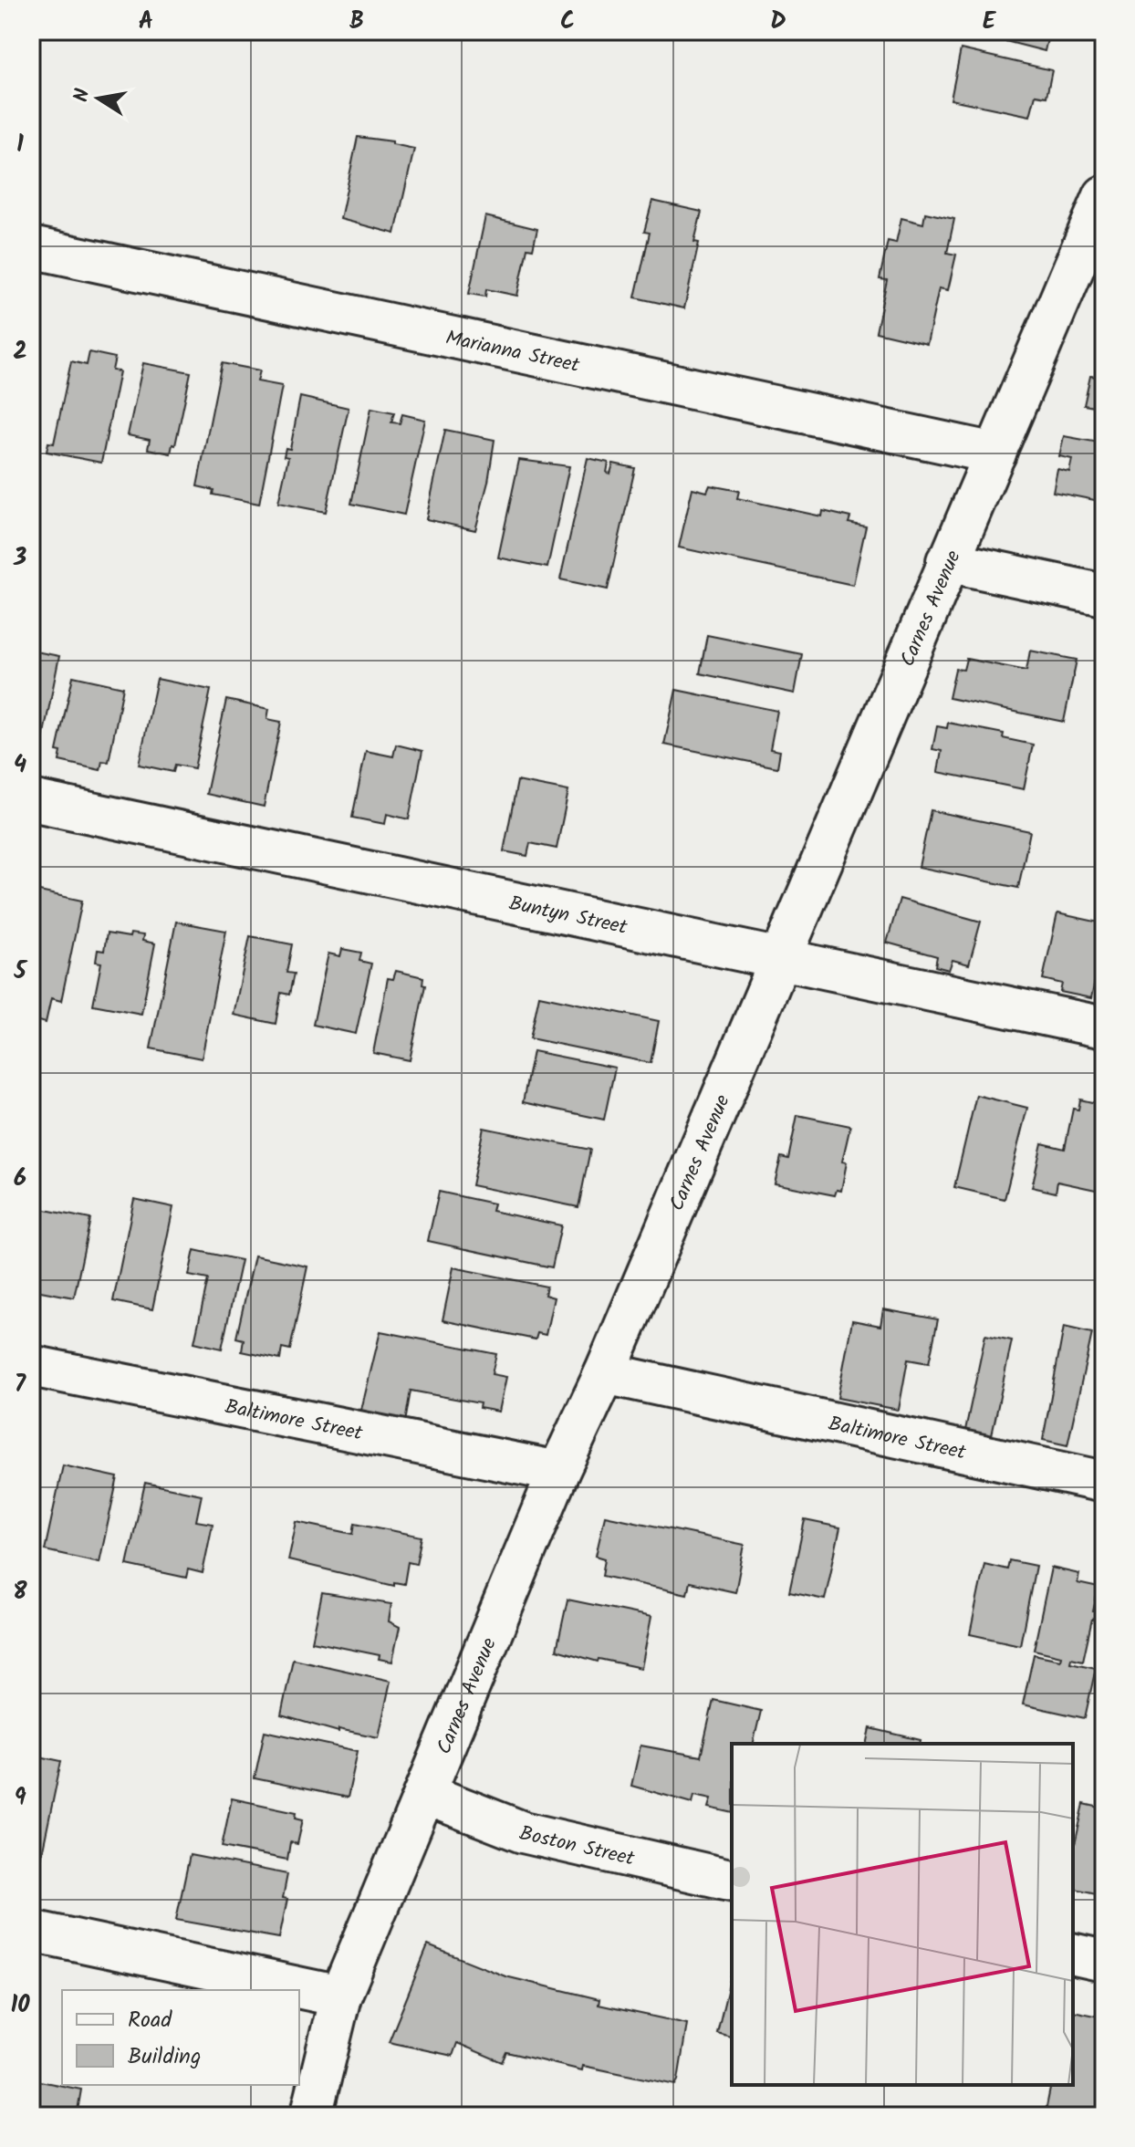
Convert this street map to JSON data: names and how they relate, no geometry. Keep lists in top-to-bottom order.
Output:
{
  "streets": {
    "street": [
      "Marianna Street",
      "Carnes Avenue",
      "Buntyn Street",
      "Baltimore Street",
      "Boston Street"
    ]
  },
  "crossings": [
    ["Marianna Street", "Carnes Avenue"],
    ["Carnes Avenue", "Buntyn Street"],
    ["Carnes Avenue", "Baltimore Street"],
    ["Carnes Avenue", "Boston Street"]
  ],
  "legend": ["Road", "Building"],
  "north": "left",
  "grid": {
    "columns": [
      "A",
      "B",
      "C",
      "D",
      "E"
    ],
    "rows": [
      "1",
      "2",
      "3",
      "4",
      "5",
      "6",
      "7",
      "8",
      "9",
      "10"
    ]
  }
}
